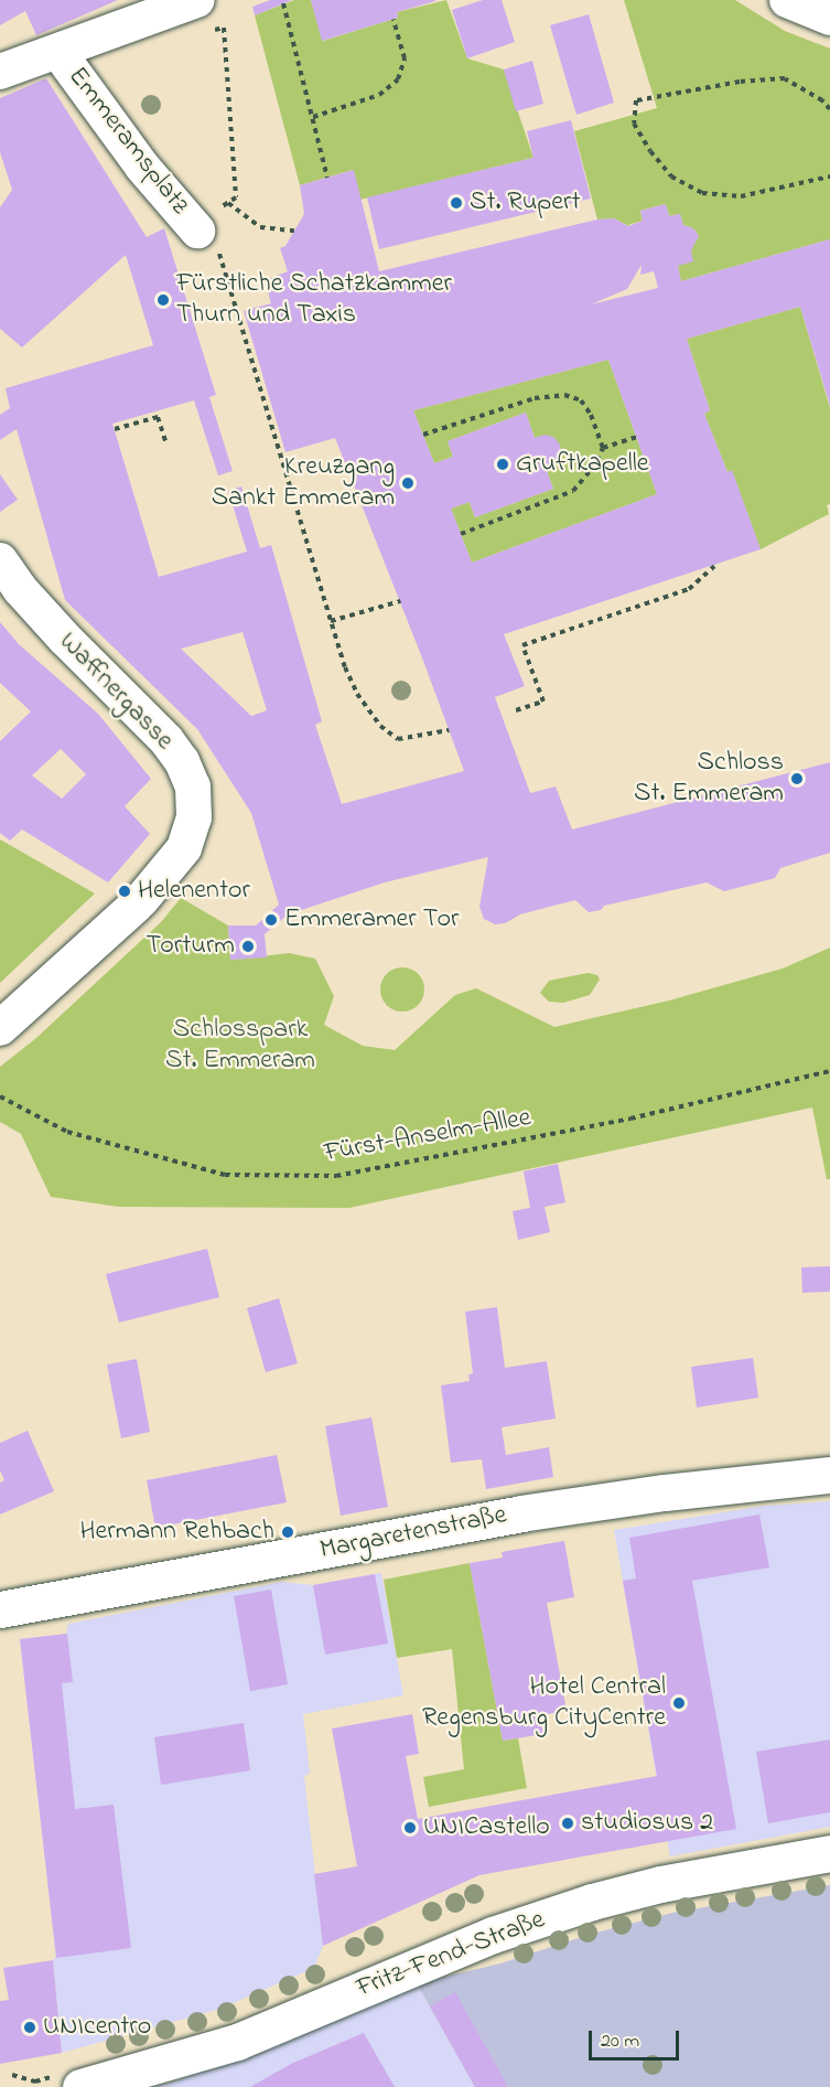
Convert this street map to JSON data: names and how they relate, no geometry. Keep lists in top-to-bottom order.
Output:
{
  "streets": {
    "street": [
      "Emmeramsplatz",
      "Waffnergasse",
      "Margaretenstraße",
      "Fritz-Fend-Straße"
    ],
    "path": ["Fürst-Anselm-Allee"]
  },
  "parks": ["Schlosspark St. Emmeram"],
  "places": [
    "St. Rupert",
    "Fürstliche Schatzkammer Thurn und Taxis",
    "Gruftkapelle",
    "Kreuzgang Sankt Emmeram",
    "Schloss St. Emmeram",
    "Helenentor",
    "Emmeramer Tor",
    "Torturm",
    "Hermann Rehbach",
    "Hotel Central Regensburg CityCentre",
    "studiosus 2",
    "UNICastello",
    "UNIcentro"
  ],
  "scale_bar": "20 m"
}
